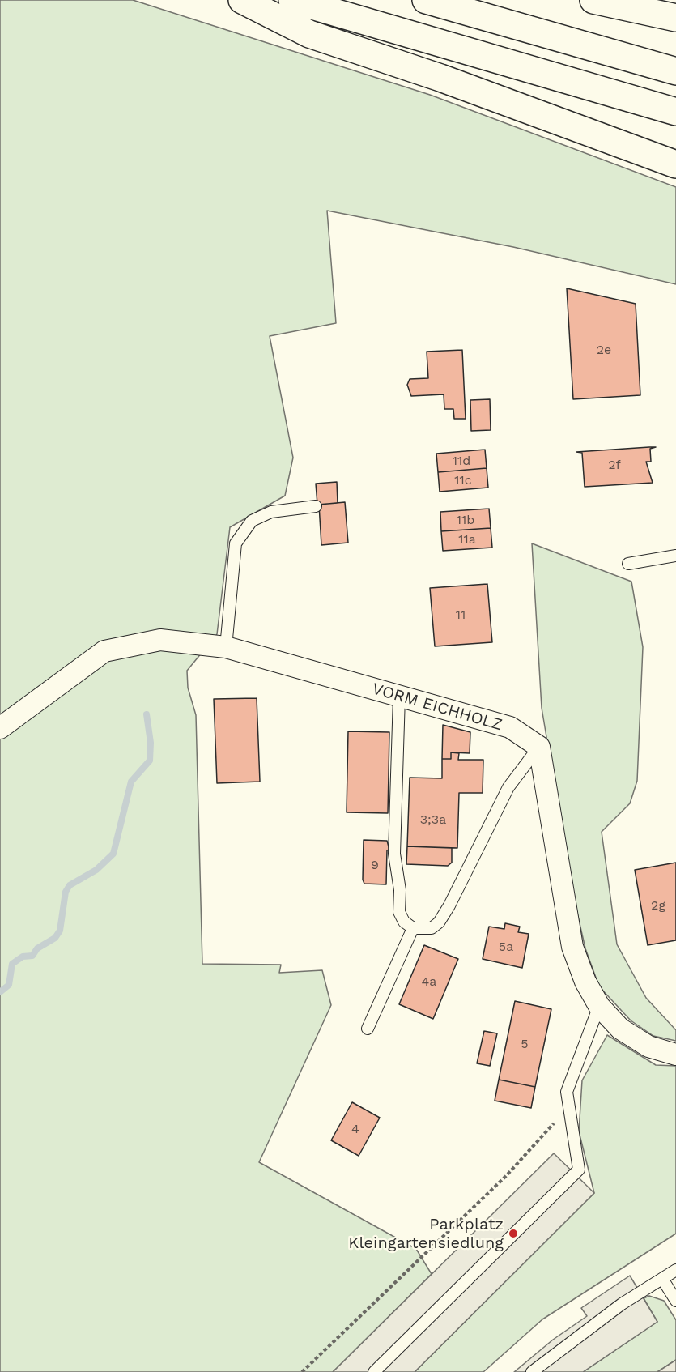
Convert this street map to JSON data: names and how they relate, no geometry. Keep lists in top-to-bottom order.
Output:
{
  "streets": {
    "street": ["VORM EICHHOLZ"]
  },
  "places": ["Parkplatz Kleingartensiedlung"],
  "house_numbers": [
    "2e",
    "11d",
    "2f",
    "11c",
    "11b",
    "11a",
    "11",
    "3;3a",
    "9",
    "2g",
    "5a",
    "4a",
    "5",
    "4"
  ]
}
